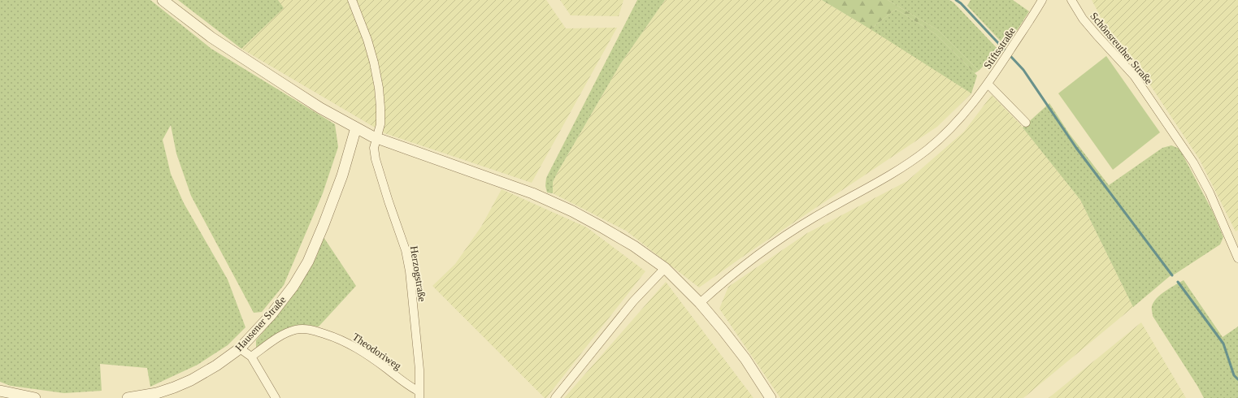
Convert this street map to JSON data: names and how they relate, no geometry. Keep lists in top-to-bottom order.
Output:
{
  "streets": {
    "street": [
      "Stiftsstraße",
      "Schönsreuther Straße",
      "Herzogstraße",
      "Hausener Straße",
      "Theodoriweg"
    ]
  },
  "crossings": [
    ["Herzogstraße", "Theodoriweg"]
  ]
}
